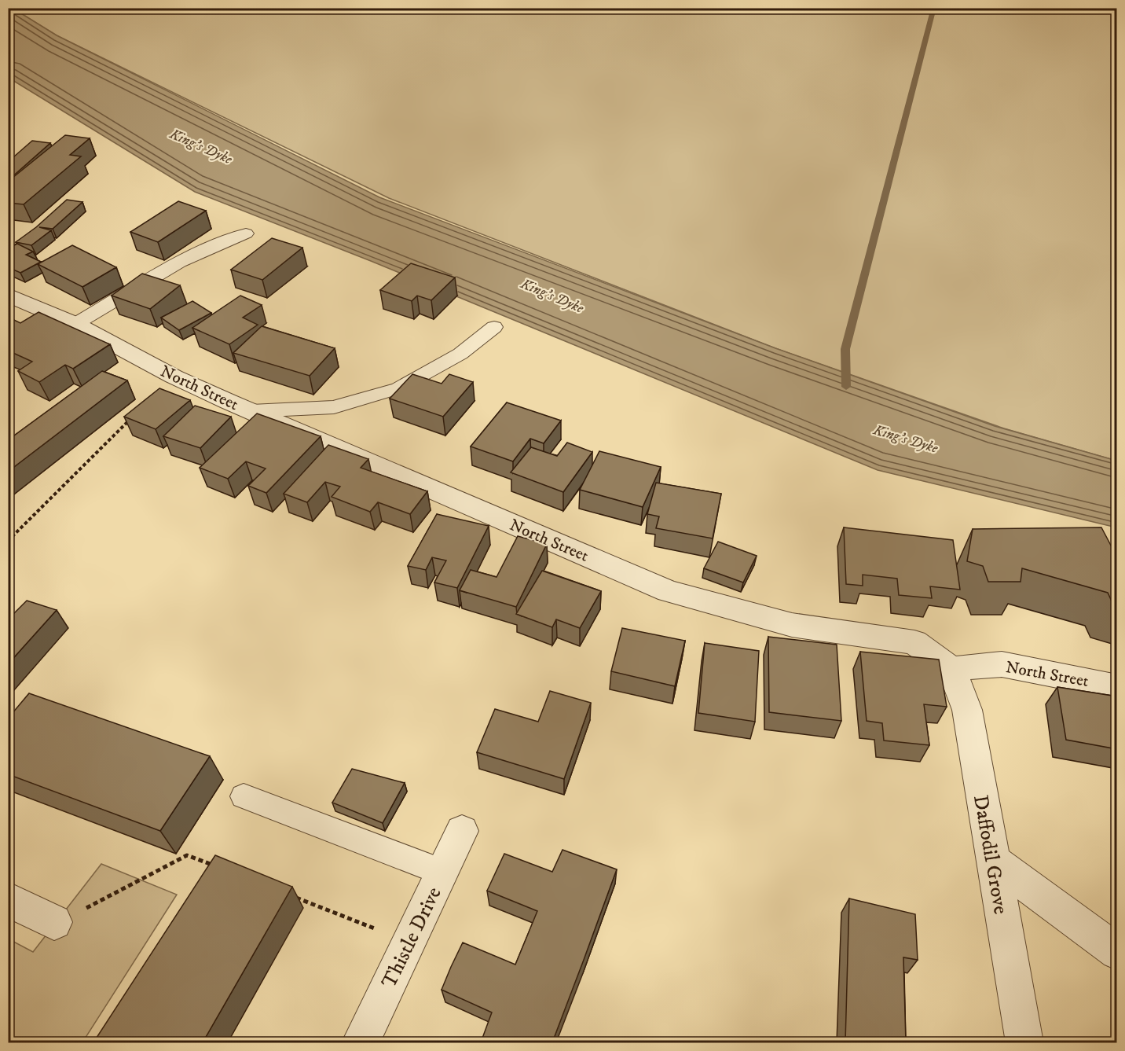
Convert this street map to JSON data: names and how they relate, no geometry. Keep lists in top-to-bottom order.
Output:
{
  "streets": {
    "street": ["North Street", "Daffodil Grove", "Thistle Drive"]
  },
  "crossings": [
    ["North Street", "Daffodil Grove"]
  ],
  "water": ["King's Dyke"]
}
